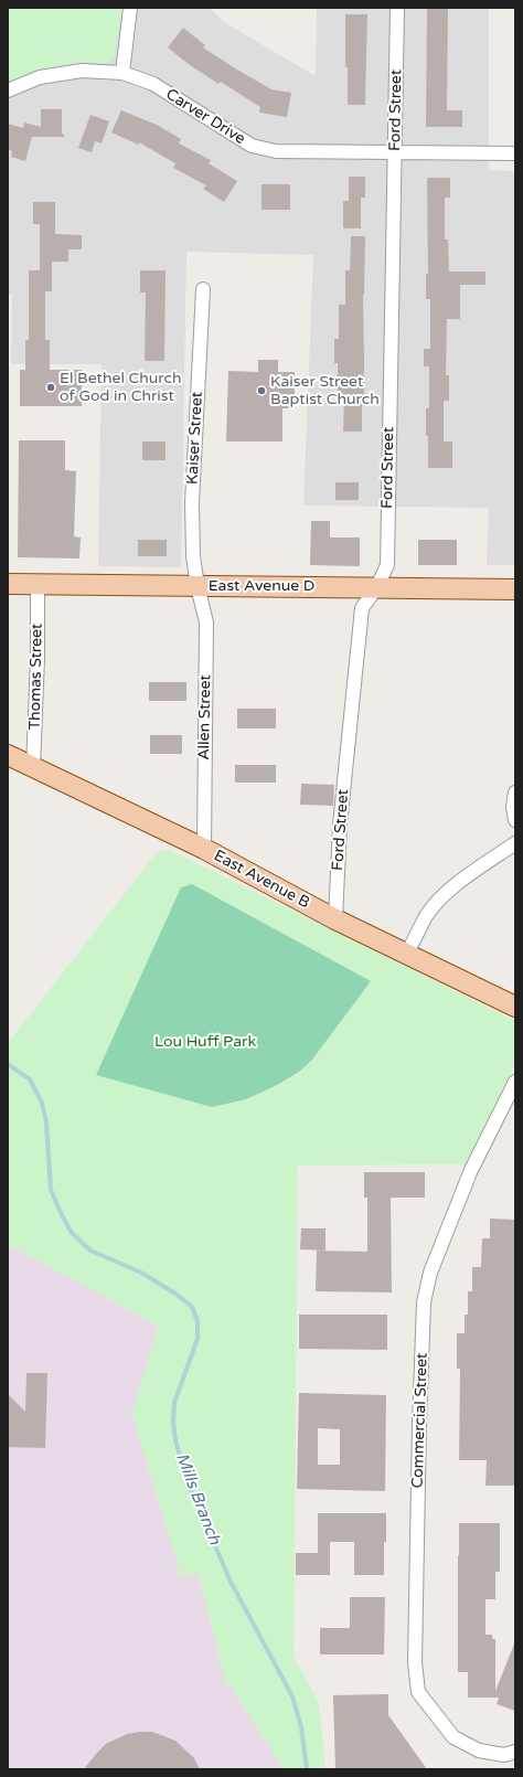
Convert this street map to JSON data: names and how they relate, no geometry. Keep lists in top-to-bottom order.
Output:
{
  "streets": {
    "main road": ["East Avenue D", "East Avenue B"],
    "street": [
      "Ford Street",
      "Carver Drive",
      "Kaiser Street",
      "Thomas Street",
      "Allen Street",
      "Commercial Street"
    ]
  },
  "crossings": [
    ["Ford Street", "Carver Drive"],
    ["Ford Street", "East Avenue D"],
    ["Ford Street", "East Avenue B"],
    ["Kaiser Street", "East Avenue D"],
    ["Kaiser Street", "Allen Street"],
    ["East Avenue D", "Thomas Street"],
    ["East Avenue D", "Allen Street"],
    ["Thomas Street", "East Avenue B"],
    ["Allen Street", "East Avenue B"]
  ],
  "water": ["Mills Branch"],
  "parks": ["Lou Huff Park"],
  "places": ["El Bethel Church of God in Christ", "Kaiser Street Baptist Church"]
}
